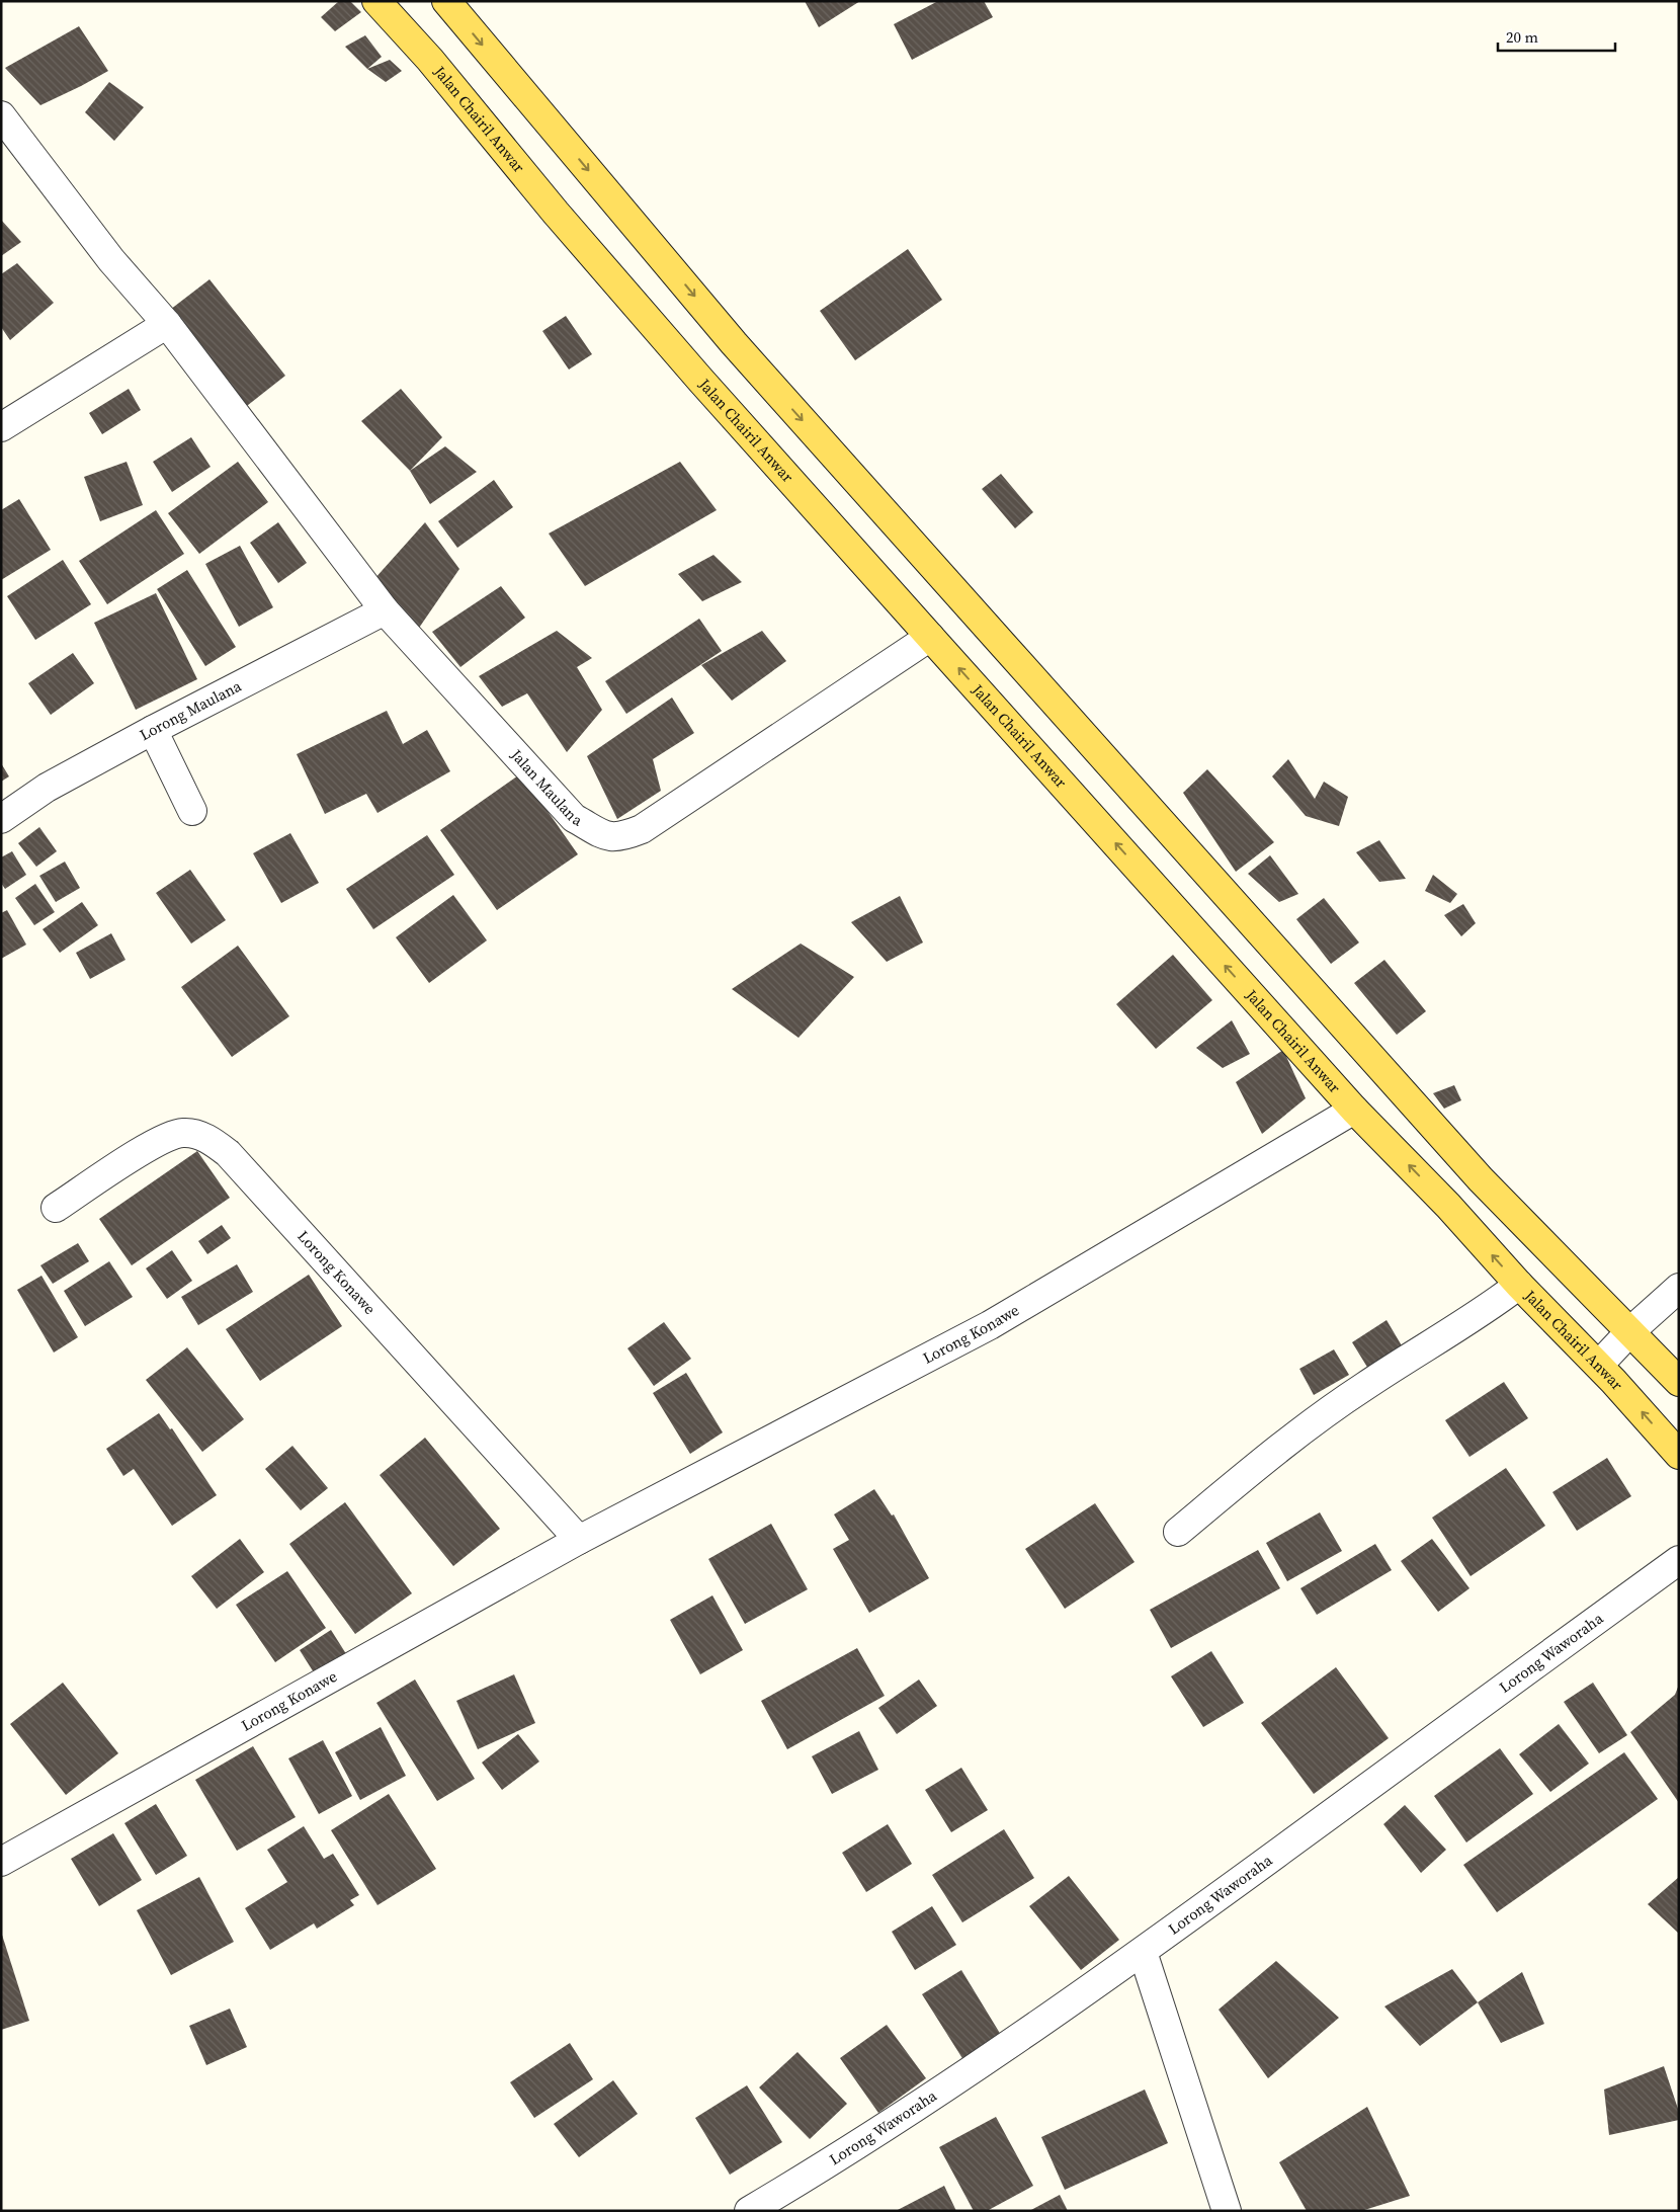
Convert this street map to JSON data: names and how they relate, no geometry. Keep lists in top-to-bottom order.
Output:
{
  "streets": {
    "main road": ["Jalan Chairil Anwar"],
    "street": [
      "Lorong Maulana",
      "Jalan Maulana",
      "Lorong Konawe",
      "Lorong Waworaha"
    ]
  },
  "crossings": [
    ["Jalan Chairil Anwar", "Jalan Maulana"],
    ["Jalan Chairil Anwar", "Lorong Konawe"],
    ["Lorong Maulana", "Jalan Maulana"]
  ],
  "scale_bar": "20 m"
}
